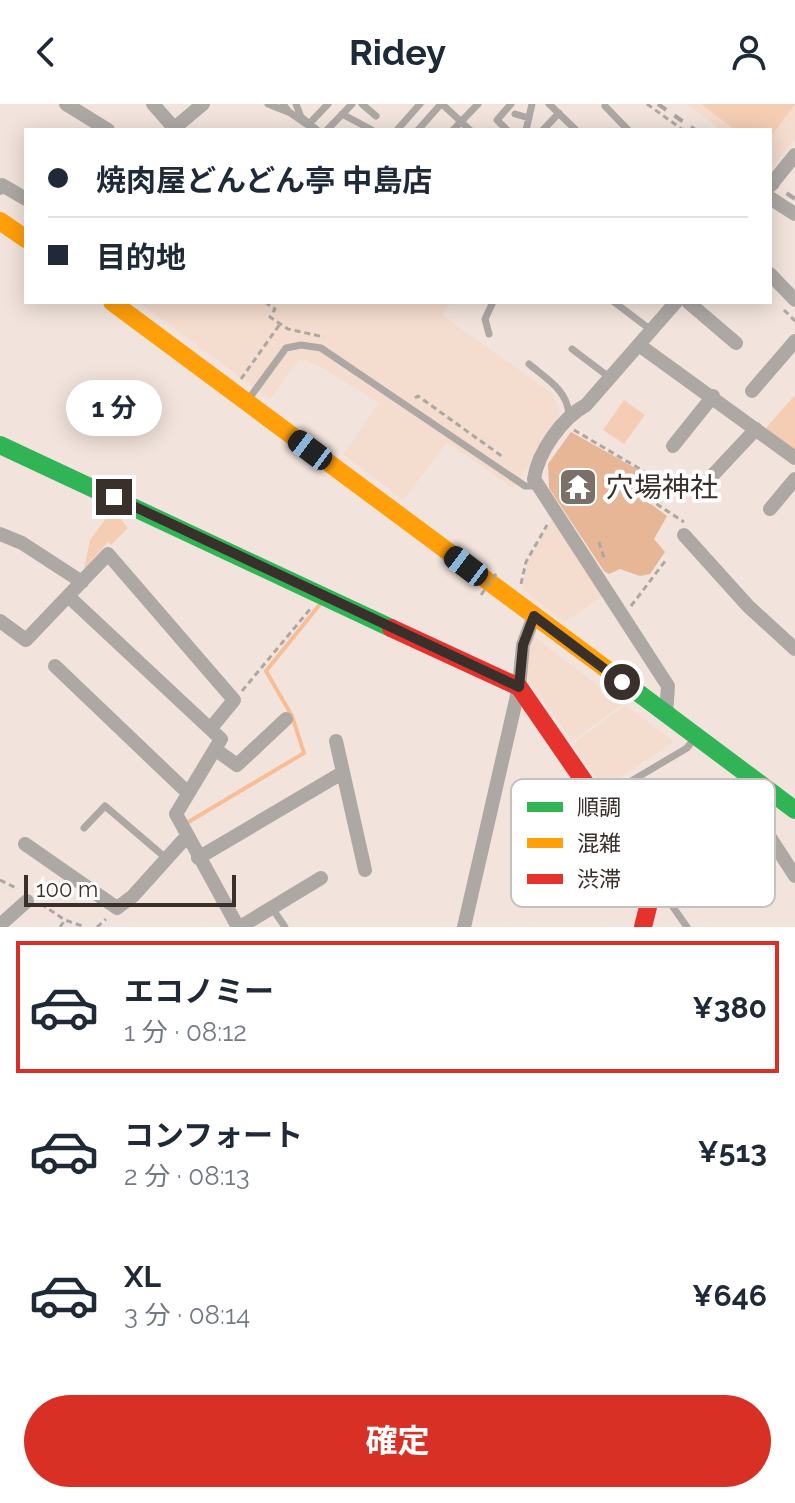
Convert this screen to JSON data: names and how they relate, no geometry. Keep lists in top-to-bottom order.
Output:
{
  "places": {
    "temple": ["穴場神社"]
  },
  "legend": ["順調", "混雑", "渋滞"],
  "scale_bar": "100 m",
  "page": {
    "header": "Ridey",
    "banner": ["焼肉屋どんどん亭 中島店", "目的地"],
    "bubble": "1 分",
    "scale": "100 m",
    "list": [
      {
        "name": "エコノミー",
        "note": "1 分 · 08:12",
        "value": "¥380"
      },
      {
        "name": "コンフォート",
        "note": "2 分 · 08:13",
        "value": "¥513"
      },
      {
        "name": "XL",
        "note": "3 分 · 08:14",
        "value": "¥646"
      }
    ],
    "buttons": "確定"
  }
}
